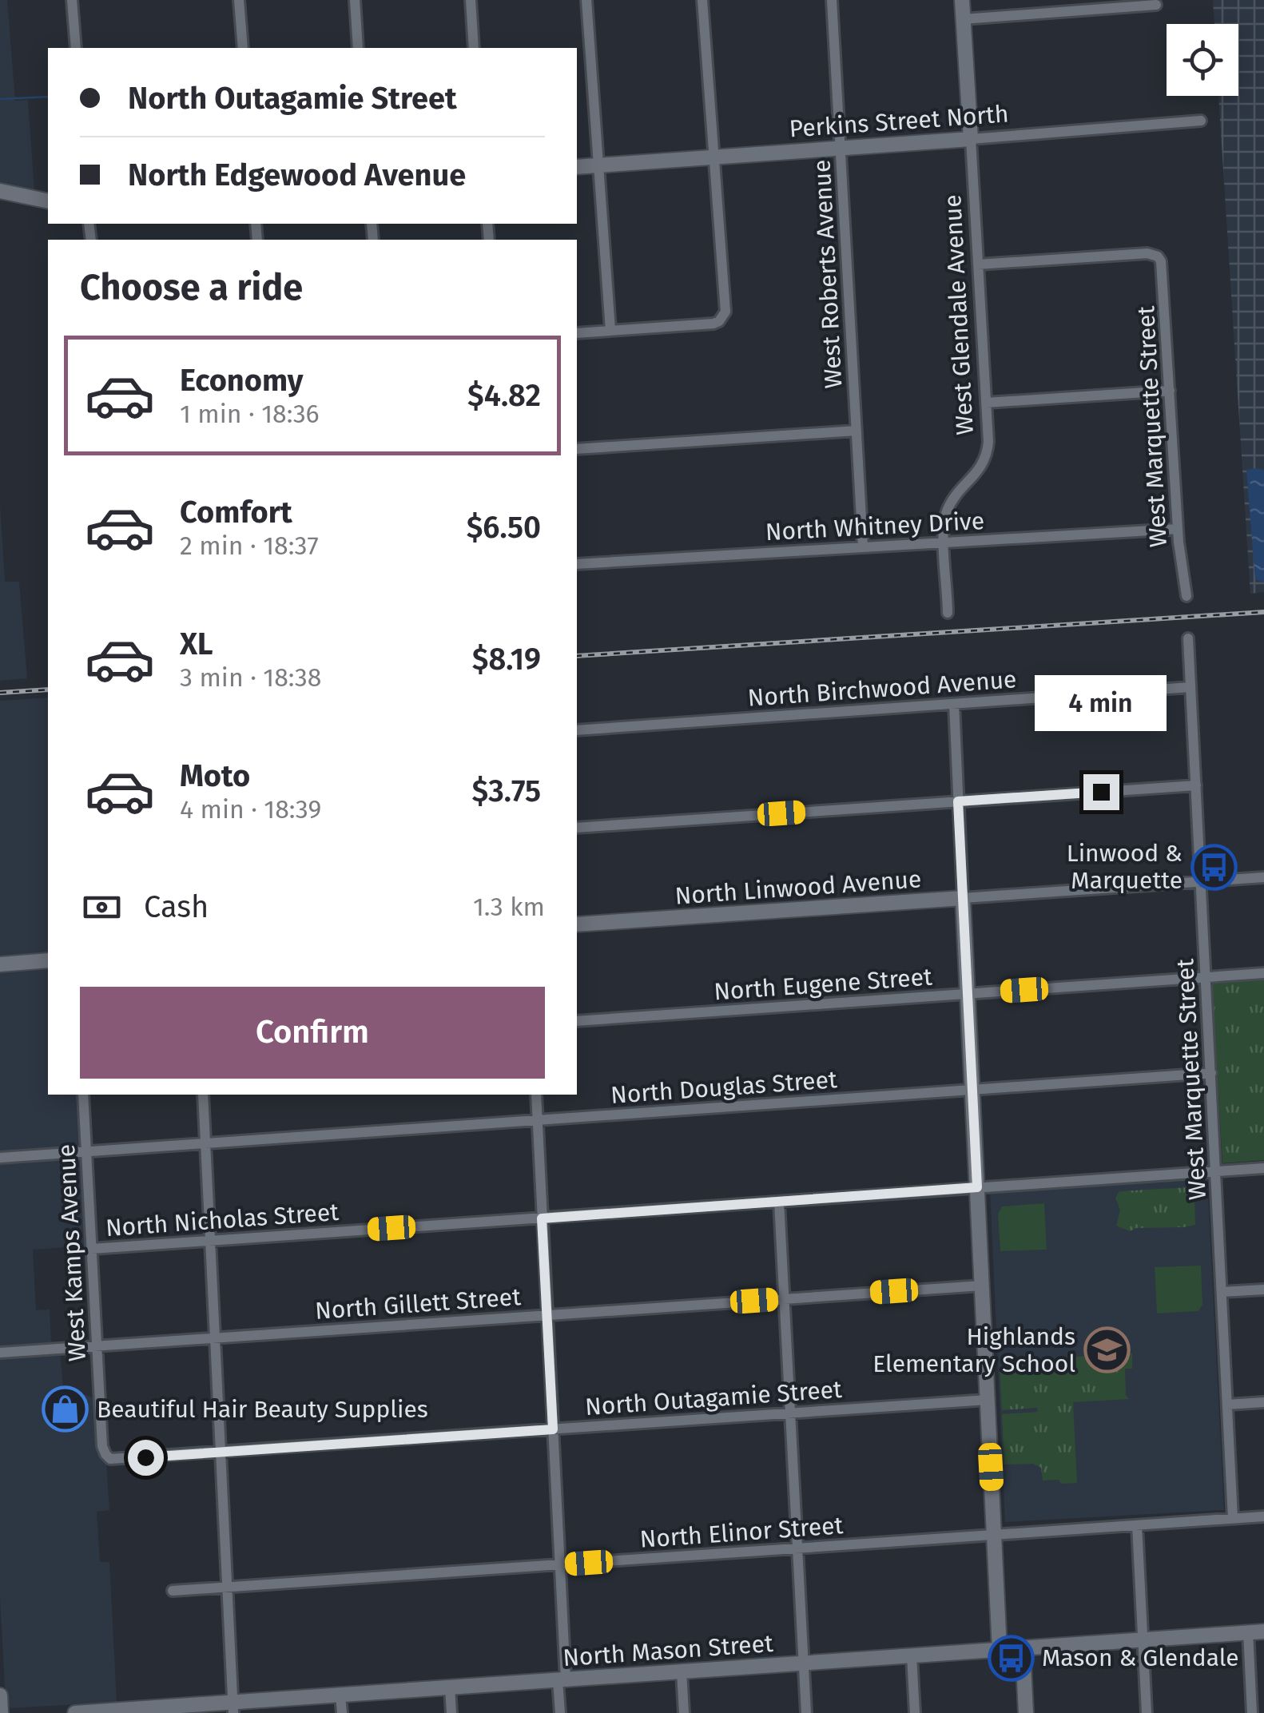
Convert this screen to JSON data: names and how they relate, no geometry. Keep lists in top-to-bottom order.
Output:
{
  "streets": {
    "street": [
      "Perkins Street North",
      "West Roberts Avenue",
      "West Glendale Avenue",
      "West Marquette Street",
      "North Whitney Drive",
      "North Birchwood Avenue",
      "North Linwood Avenue",
      "North Eugene Street",
      "North Douglas Street",
      "North Nicholas Street",
      "West Kamps Avenue",
      "North Gillett Street",
      "North Outagamie Street",
      "North Elinor Street",
      "North Mason Street"
    ]
  },
  "crossings": [
    ["Perkins Street North", "West Roberts Avenue"],
    ["Perkins Street North", "West Glendale Avenue"],
    ["West Roberts Avenue", "North Whitney Drive"],
    ["West Glendale Avenue", "West Marquette Street"],
    ["West Glendale Avenue", "North Whitney Drive"],
    ["West Marquette Street", "North Whitney Drive"],
    ["West Marquette Street", "North Birchwood Avenue"],
    ["West Marquette Street", "North Linwood Avenue"],
    ["West Marquette Street", "North Eugene Street"],
    ["West Marquette Street", "North Douglas Street"],
    ["West Marquette Street", "North Nicholas Street"],
    ["West Marquette Street", "North Elinor Street"],
    ["North Douglas Street", "West Kamps Avenue"],
    ["North Nicholas Street", "West Kamps Avenue"],
    ["West Kamps Avenue", "North Gillett Street"],
    ["West Kamps Avenue", "North Outagamie Street"]
  ],
  "places": {
    "bus stop": ["Linwood & Marquette", "Mason & Glendale"],
    "school or university": ["Highlands Elementary School"],
    "shop": ["Beautiful Hair Beauty Supplies"]
  },
  "page": {
    "banner": ["North Outagamie Street", "North Edgewood Avenue"],
    "heading": "Choose a ride",
    "list": [
      {
        "name": "Economy",
        "note": "1 min · 18:36",
        "value": "$4.82"
      },
      {
        "name": "Comfort",
        "note": "2 min · 18:37",
        "value": "$6.50"
      },
      {
        "name": "XL",
        "note": "3 min · 18:38",
        "value": "$8.19"
      },
      {
        "name": "Moto",
        "note": "4 min · 18:39",
        "value": "$3.75"
      }
    ],
    "bubble": "4 min",
    "pay": ["Cash", "1.3 km"],
    "buttons": "Confirm"
  }
}
